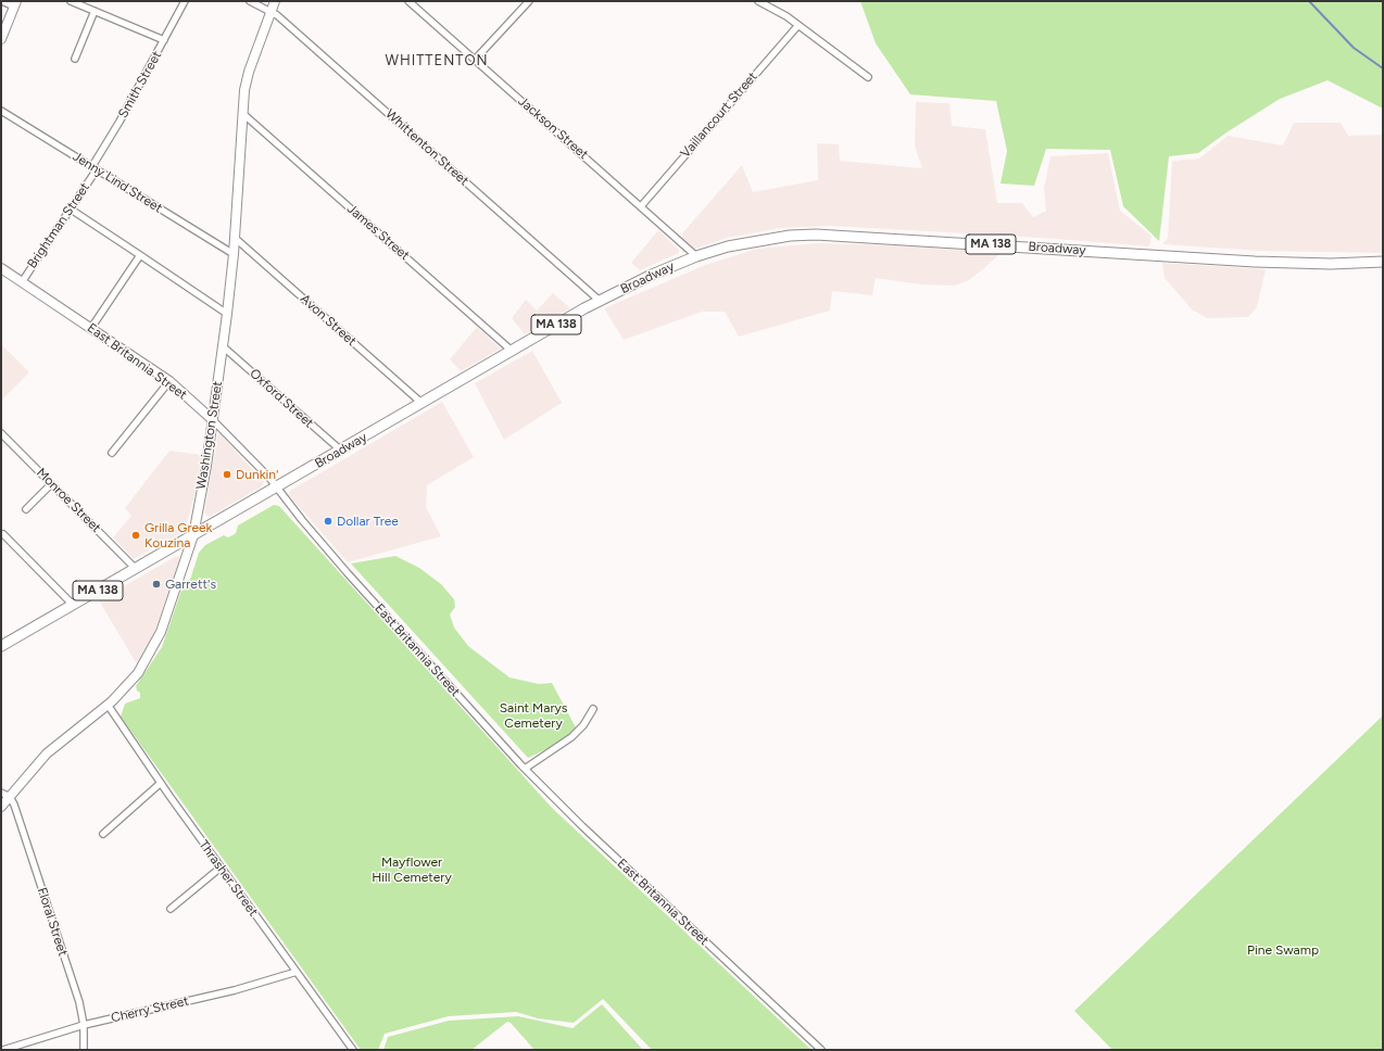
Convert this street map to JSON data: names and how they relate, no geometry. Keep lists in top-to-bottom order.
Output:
{
  "streets": {
    "main road": ["MA 138", "Broadway"],
    "street": [
      "Smith Street",
      "Vaillancourt Street",
      "Jackson Street",
      "Whittenton Street",
      "Jenny Lind Street",
      "Brightman Street",
      "James Street",
      "Avon Street",
      "East Britannia Street",
      "Oxford Street",
      "Washington Street",
      "Monroe Street",
      "Thrasher Street",
      "Floral Street",
      "Cherry Street"
    ]
  },
  "crossings": [
    ["Smith Street", "Jenny Lind Street"],
    ["Smith Street", "Brightman Street"],
    ["Vaillancourt Street", "Jackson Street"],
    ["Jackson Street", "Broadway"],
    ["Whittenton Street", "Broadway"],
    ["Whittenton Street", "Washington Street"],
    ["Jenny Lind Street", "Brightman Street"],
    ["Jenny Lind Street", "Washington Street"],
    ["Brightman Street", "East Britannia Street"],
    ["James Street", "Broadway"],
    ["James Street", "Washington Street"],
    ["Broadway", "Avon Street"],
    ["Broadway", "East Britannia Street"],
    ["Broadway", "Oxford Street"],
    ["Broadway", "Washington Street"],
    ["Broadway", "Monroe Street"],
    ["Avon Street", "Washington Street"],
    ["East Britannia Street", "Washington Street"],
    ["Oxford Street", "Washington Street"],
    ["Washington Street", "Thrasher Street"],
    ["Washington Street", "Floral Street"],
    ["Thrasher Street", "Cherry Street"],
    ["Floral Street", "Cherry Street"]
  ],
  "districts": ["WHITTENTON"],
  "parks": ["Saint Marys Cemetery", "Mayflower Hill Cemetery", "Pine Swamp"],
  "places": [
    "Dunkin'",
    "Dollar Tree",
    "Grilla Greek Kouzina",
    "Garrett's"
  ]
}
